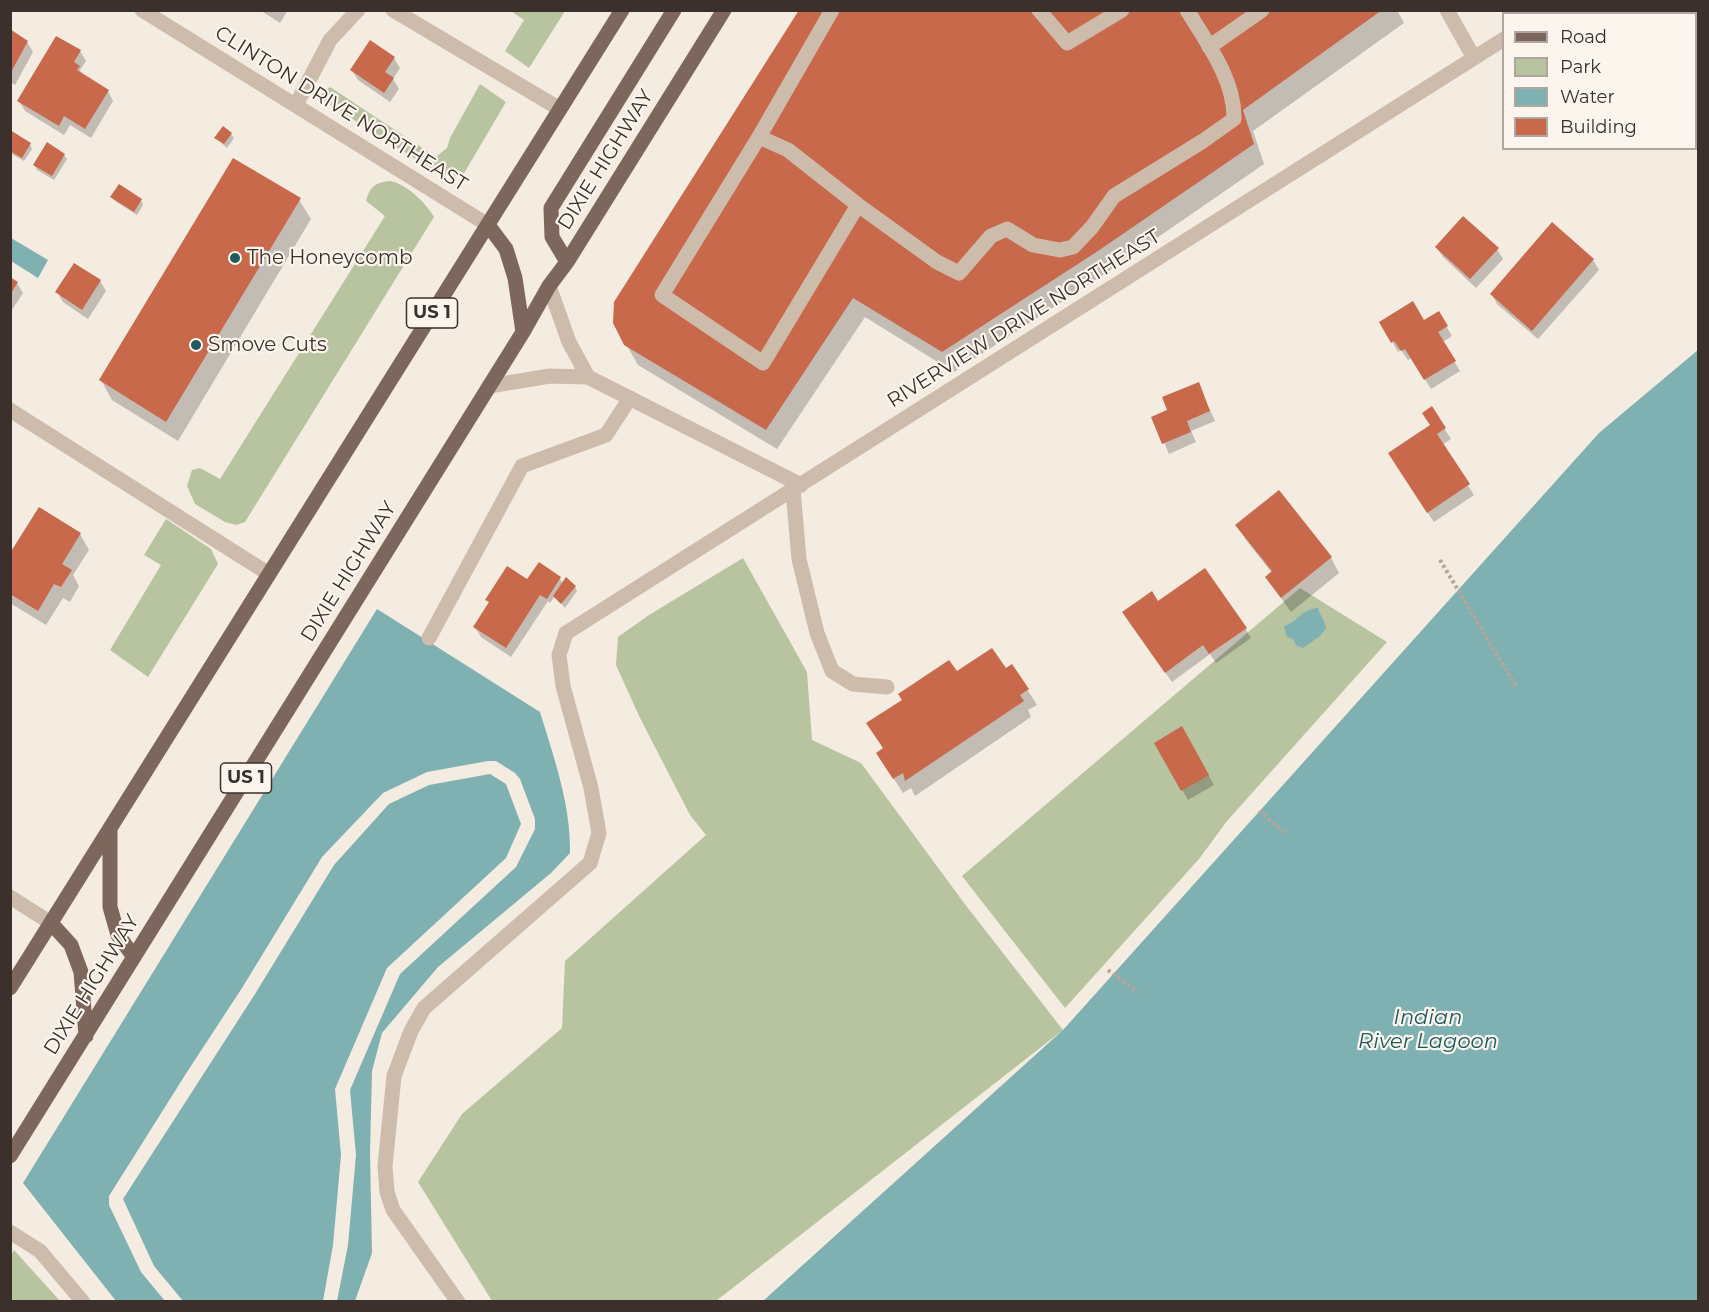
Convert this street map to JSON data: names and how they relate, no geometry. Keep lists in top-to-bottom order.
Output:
{
  "streets": {
    "main road": ["DIXIE HIGHWAY", "US 1"],
    "street": ["CLINTON DRIVE NORTHEAST", "RIVERVIEW DRIVE NORTHEAST"]
  },
  "crossings": [
    ["CLINTON DRIVE NORTHEAST", "US 1"]
  ],
  "water": ["Indian River Lagoon"],
  "places": ["The Honeycomb", "Smove Cuts"],
  "legend": [
    "Road",
    "Park",
    "Water",
    "Building"
  ]
}
